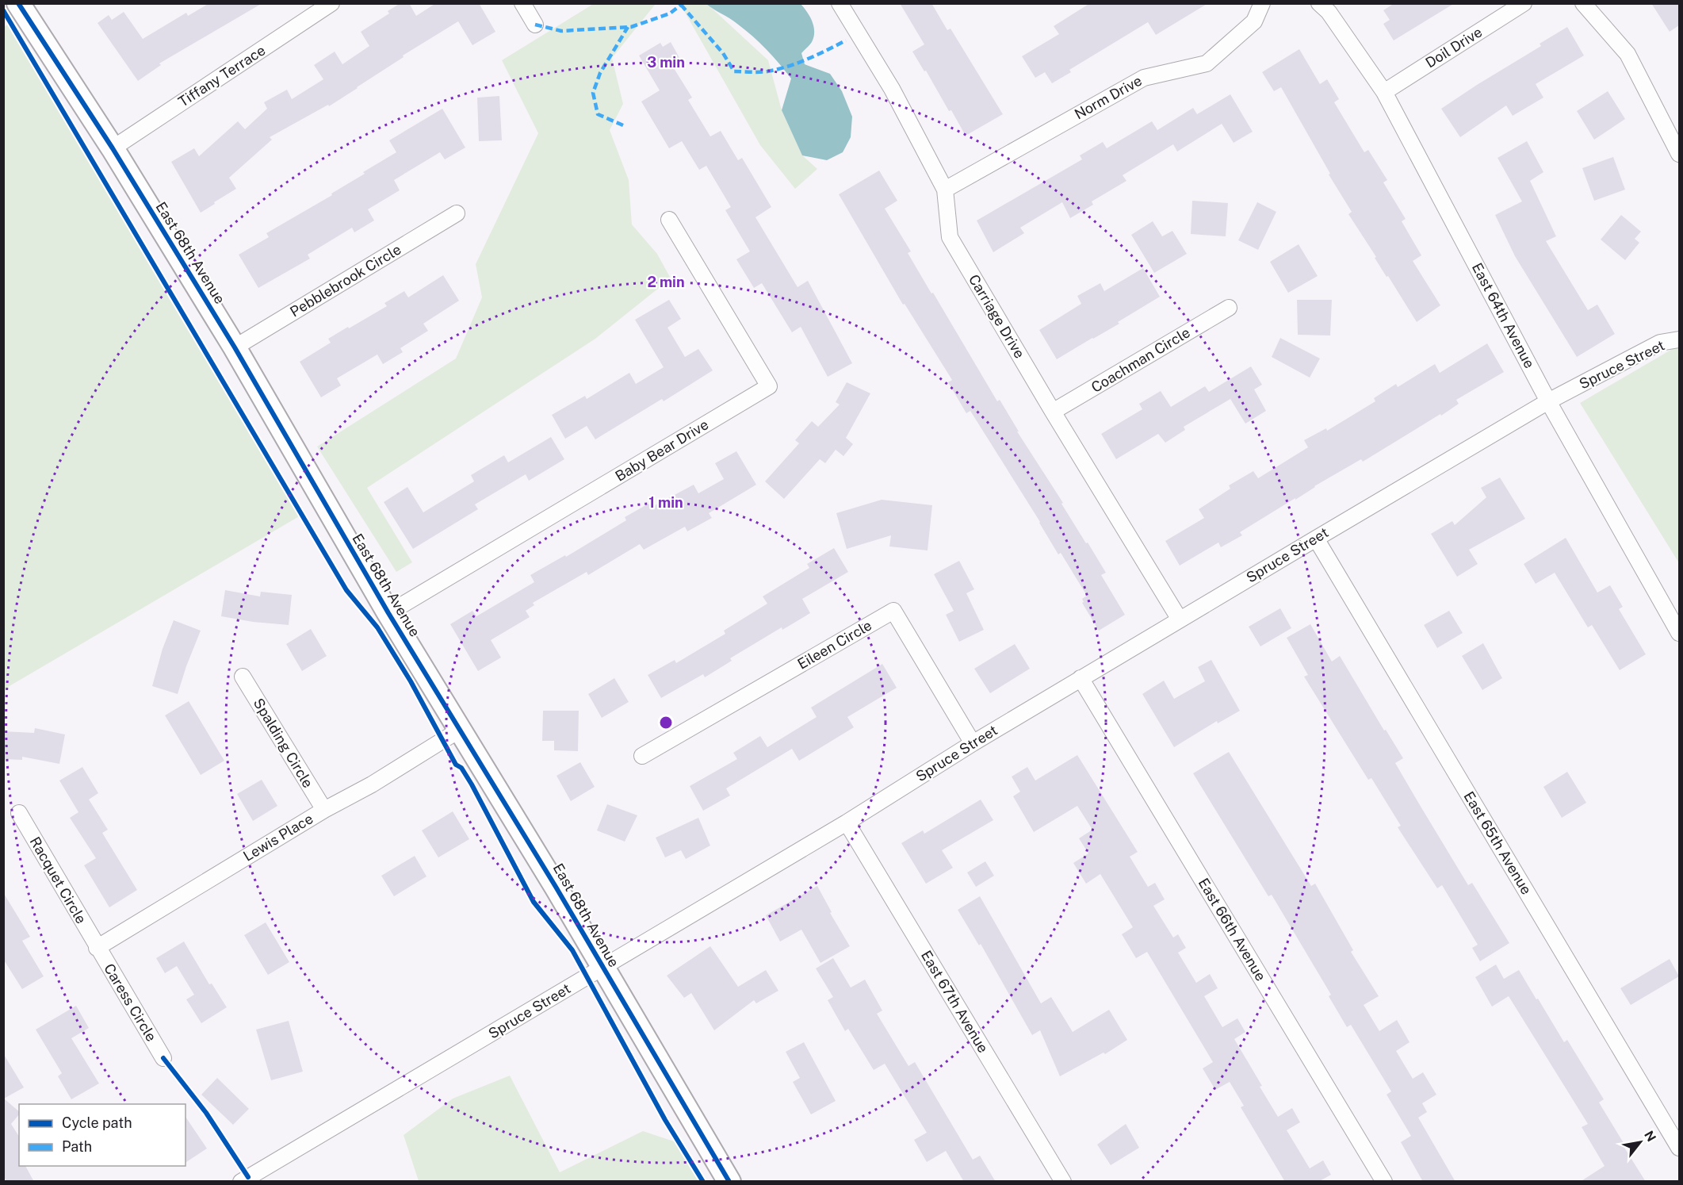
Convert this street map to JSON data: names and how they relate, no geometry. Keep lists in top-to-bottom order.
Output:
{
  "streets": {
    "street": [
      "Doil Drive",
      "Tiffany Terrace",
      "Norm Drive",
      "East 68th Avenue",
      "Pebblebrook Circle",
      "East 64th Avenue",
      "Carriage Drive",
      "Coachman Circle",
      "Spruce Street",
      "Baby Bear Drive",
      "Eileen Circle",
      "Spalding Circle",
      "Lewis Place",
      "East 65th Avenue",
      "Racquet Circle",
      "East 66th Avenue",
      "East 67th Avenue",
      "Caress Circle"
    ]
  },
  "crossings": [
    ["Doil Drive", "East 64th Avenue"],
    ["Tiffany Terrace", "East 68th Avenue"],
    ["Norm Drive", "Carriage Drive"],
    ["East 68th Avenue", "Pebblebrook Circle"],
    ["East 68th Avenue", "Spruce Street"],
    ["East 68th Avenue", "Baby Bear Drive"],
    ["East 68th Avenue", "Lewis Place"],
    ["East 64th Avenue", "Spruce Street"],
    ["Carriage Drive", "Coachman Circle"],
    ["Carriage Drive", "Spruce Street"],
    ["Spruce Street", "Eileen Circle"],
    ["Spruce Street", "East 65th Avenue"],
    ["Spruce Street", "East 66th Avenue"],
    ["Spruce Street", "East 67th Avenue"],
    ["Spalding Circle", "Lewis Place"],
    ["Lewis Place", "Racquet Circle"],
    ["Lewis Place", "Caress Circle"],
    ["Racquet Circle", "Caress Circle"]
  ],
  "legend": ["Cycle path", "Path"],
  "north": "top right",
  "rings": ["3 min", "2 min", "1 min"]
}
